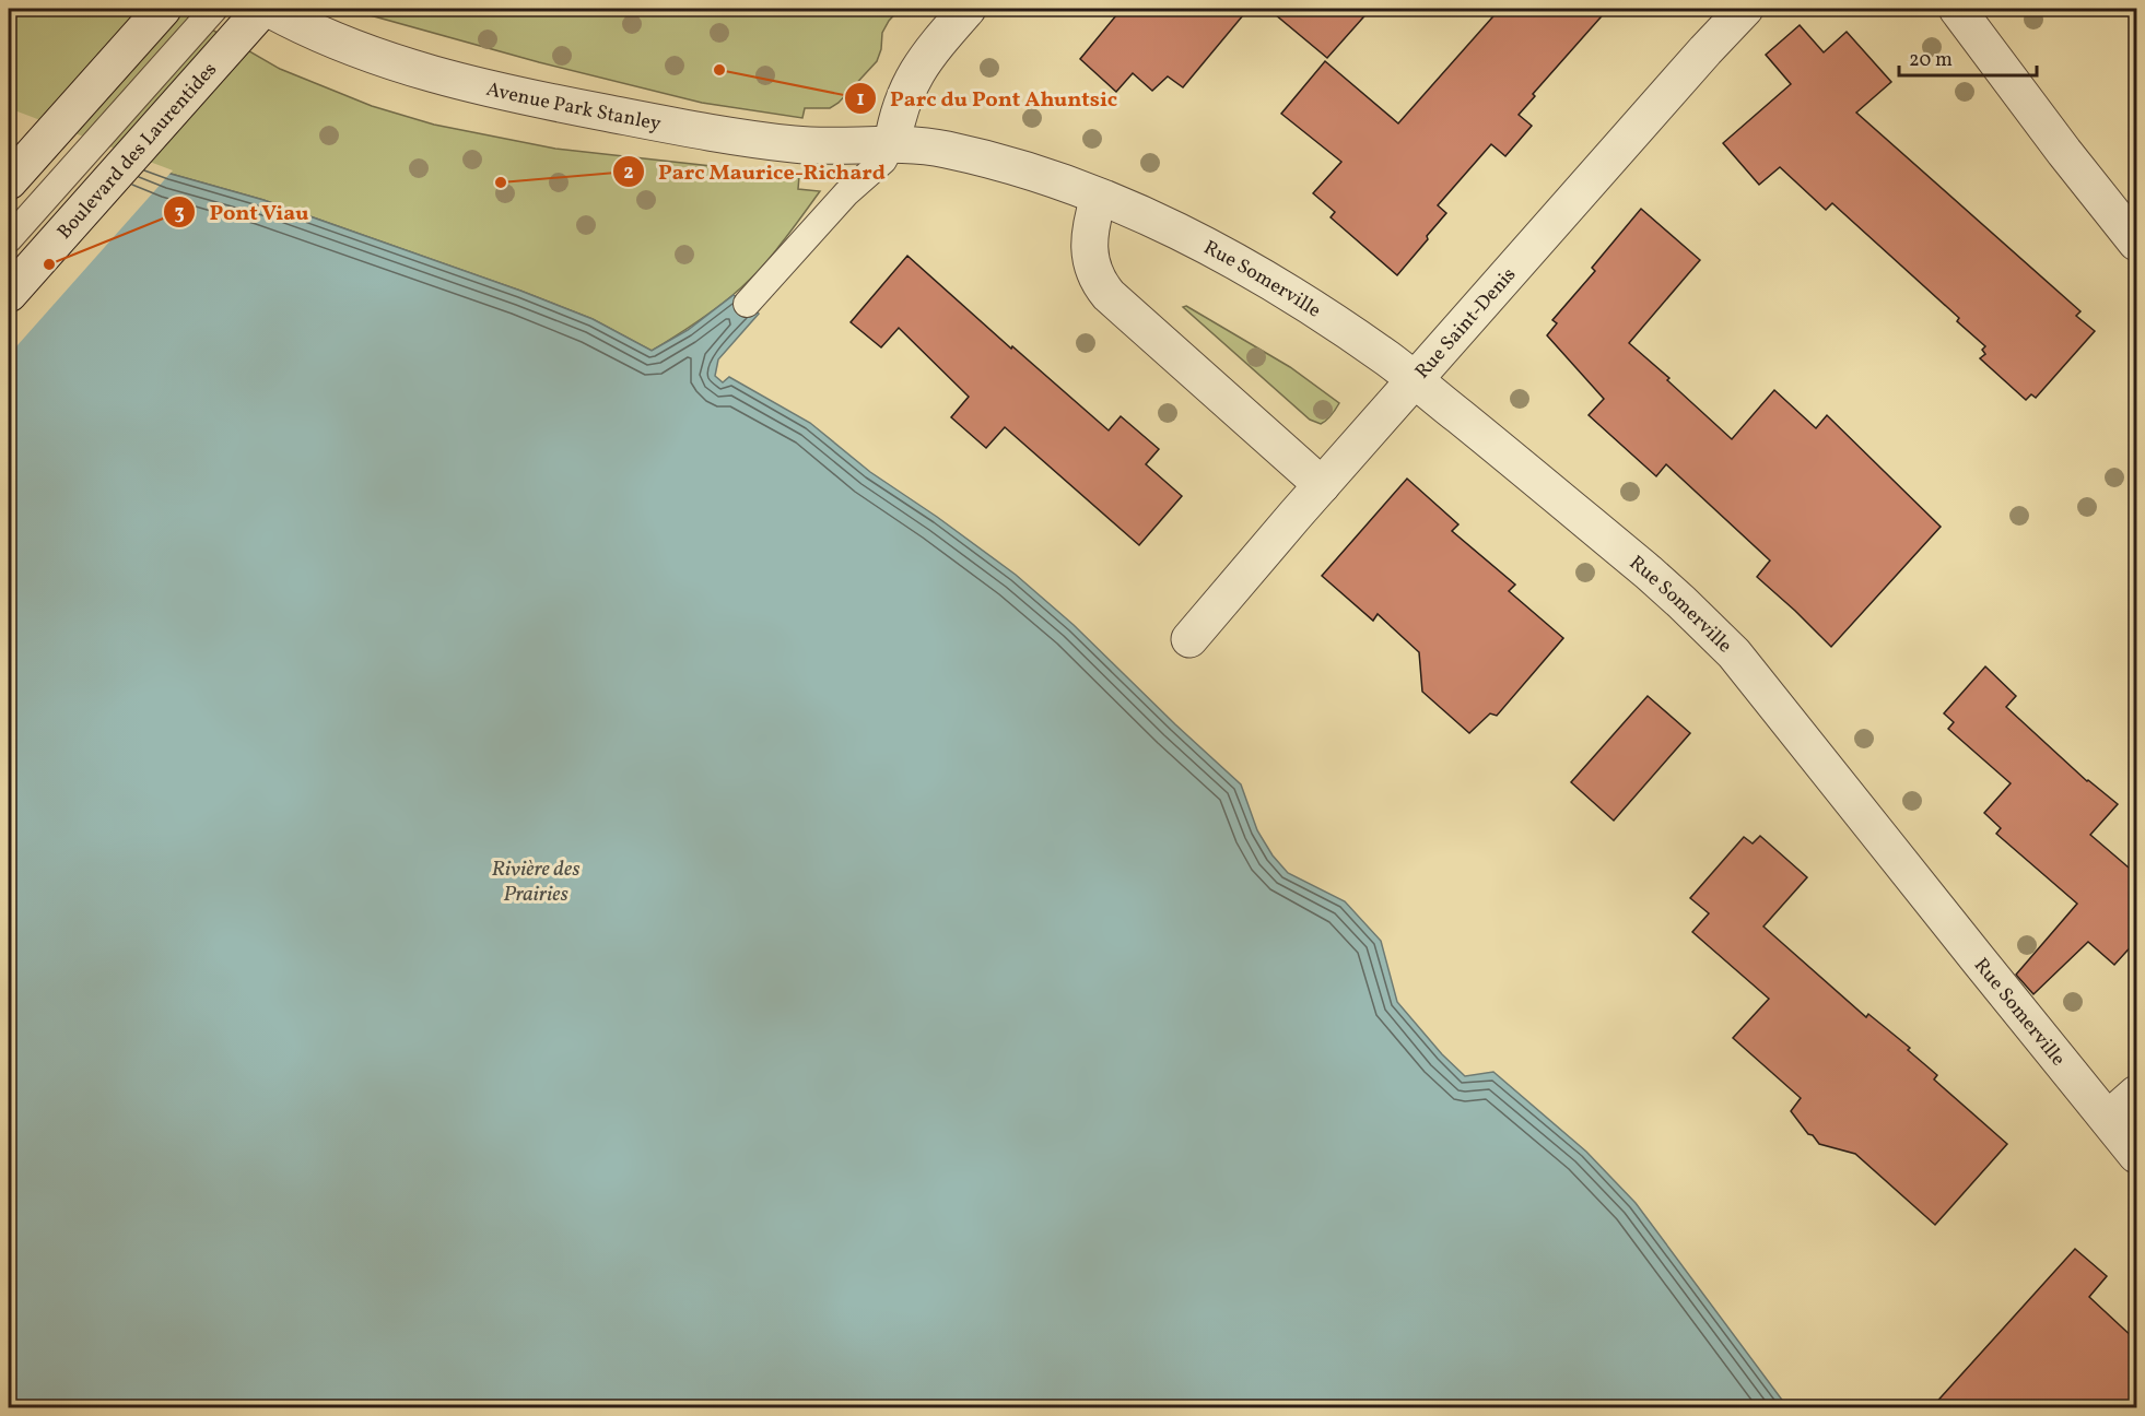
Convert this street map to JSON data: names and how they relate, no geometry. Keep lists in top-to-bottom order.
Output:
{
  "streets": {
    "street": [
      "Avenue Park Stanley",
      "Boulevard des Laurentides",
      "Rue Somerville",
      "Rue Saint-Denis"
    ]
  },
  "crossings": [
    ["Avenue Park Stanley", "Rue Somerville"],
    ["Rue Somerville", "Rue Saint-Denis"]
  ],
  "water": ["Rivière des Prairies"],
  "places": ["Parc du Pont Ahuntsic", "Parc Maurice-Richard", "Pont Viau"],
  "scale_bar": "20 m"
}
